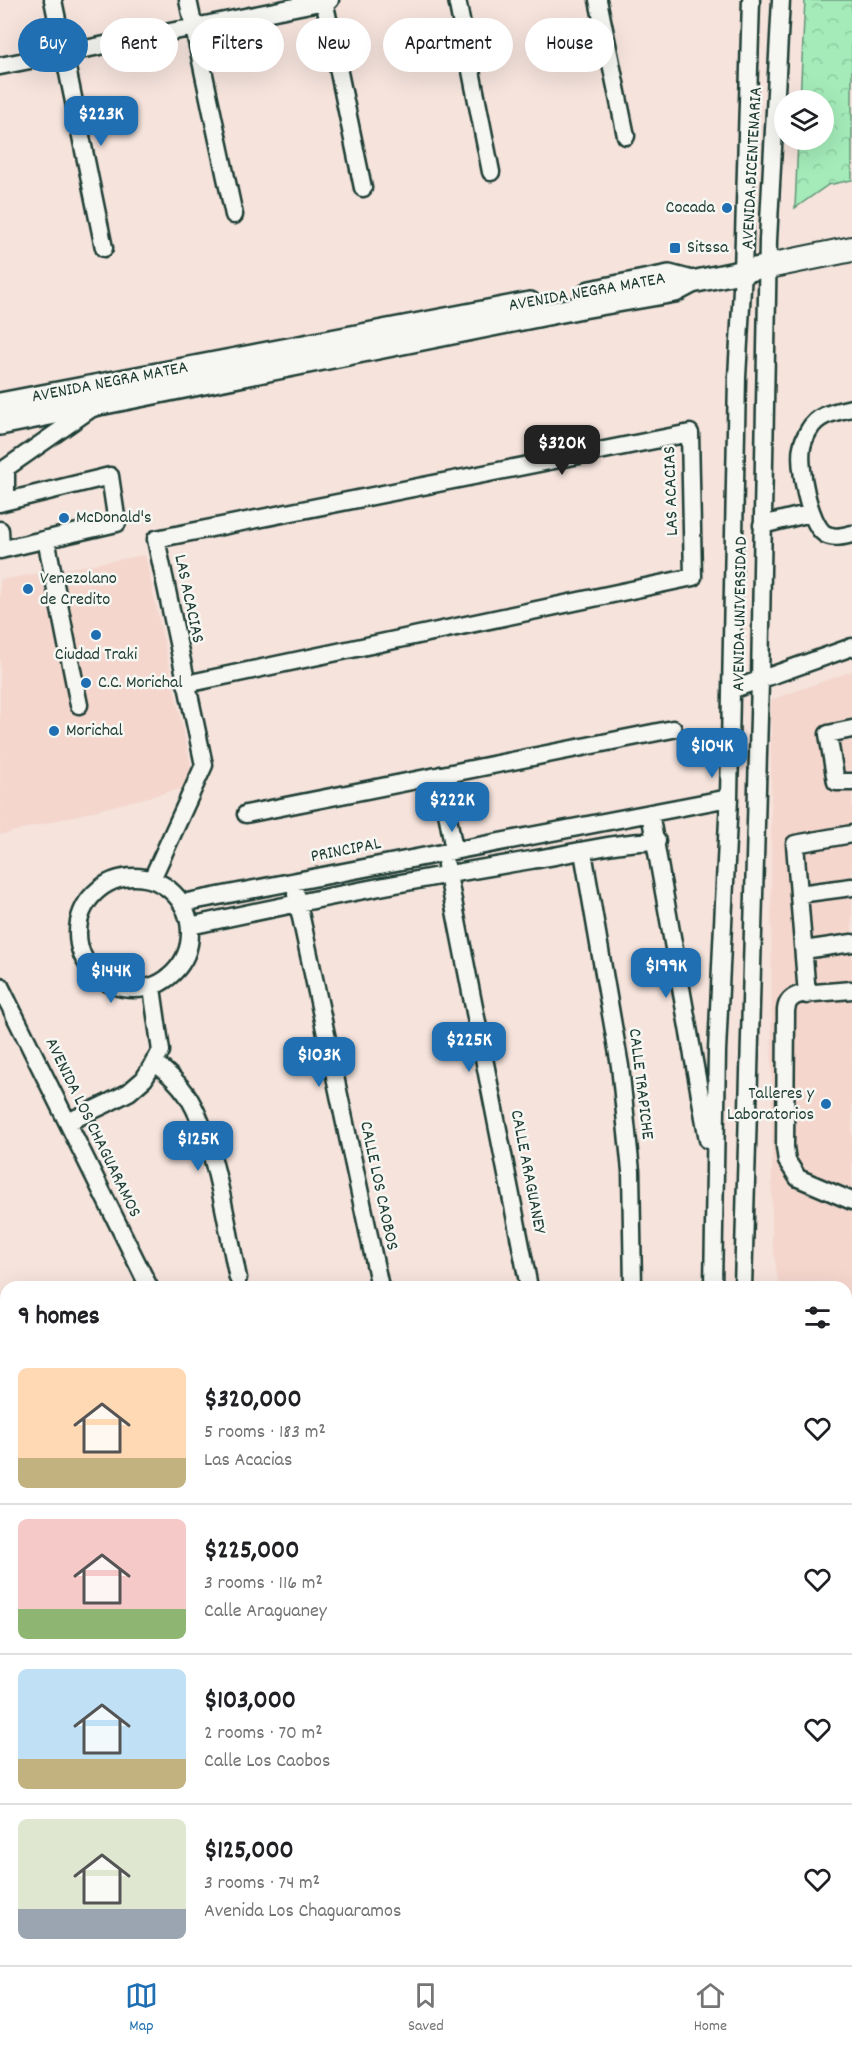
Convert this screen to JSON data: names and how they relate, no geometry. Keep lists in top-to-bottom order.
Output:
{
  "streets": {
    "main road": ["AVENIDA NEGRA MATEA"],
    "street": [
      "AVENIDA BICENTENARIA",
      "LAS ACACIAS",
      "AVENIDA UNIVERSIDAD",
      "PRINCIPAL",
      "CALLE TRAPICHE",
      "AVENIDA LOS CHAGUARAMOS",
      "CALLE ARAGUANEY",
      "CALLE LOS CAOBOS"
    ]
  },
  "crossings": [
    ["AVENIDA BICENTENARIA", "AVENIDA UNIVERSIDAD"],
    ["LAS ACACIAS", "PRINCIPAL"],
    ["AVENIDA UNIVERSIDAD", "PRINCIPAL"],
    ["PRINCIPAL", "CALLE ARAGUANEY"],
    ["PRINCIPAL", "CALLE LOS CAOBOS"]
  ],
  "places": {
    "other": [
      "Cocada",
      "McDonald's",
      "Venezolano de Credito",
      "Ciudad Traki",
      "C.C. Morichal",
      "Morichal",
      "Talleres y Laboratorios"
    ],
    "transit": ["Sitssa"]
  },
  "page": {
    "chip": [
      "Buy",
      "Rent",
      "Filters",
      "New",
      "Apartment",
      "House"
    ],
    "price": [
      "$223K",
      "$320K",
      "$104K",
      "$222K",
      "$199K",
      "$144K",
      "$225K",
      "$103K",
      "$125K"
    ],
    "heading": "9 homes",
    "list": [
      {
        "name": "$320,000",
        "note": "5 rooms · 183 m² · Las Acacias"
      },
      {
        "name": "$225,000",
        "note": "3 rooms · 116 m² · Calle Araguaney"
      },
      {
        "name": "$103,000",
        "note": "2 rooms · 70 m² · Calle Los Caobos"
      },
      {
        "name": "$125,000",
        "note": "3 rooms · 74 m² · Avenida Los Chaguaramos"
      }
    ],
    "tabs": ["Map", "Saved", "Home"]
  }
}
